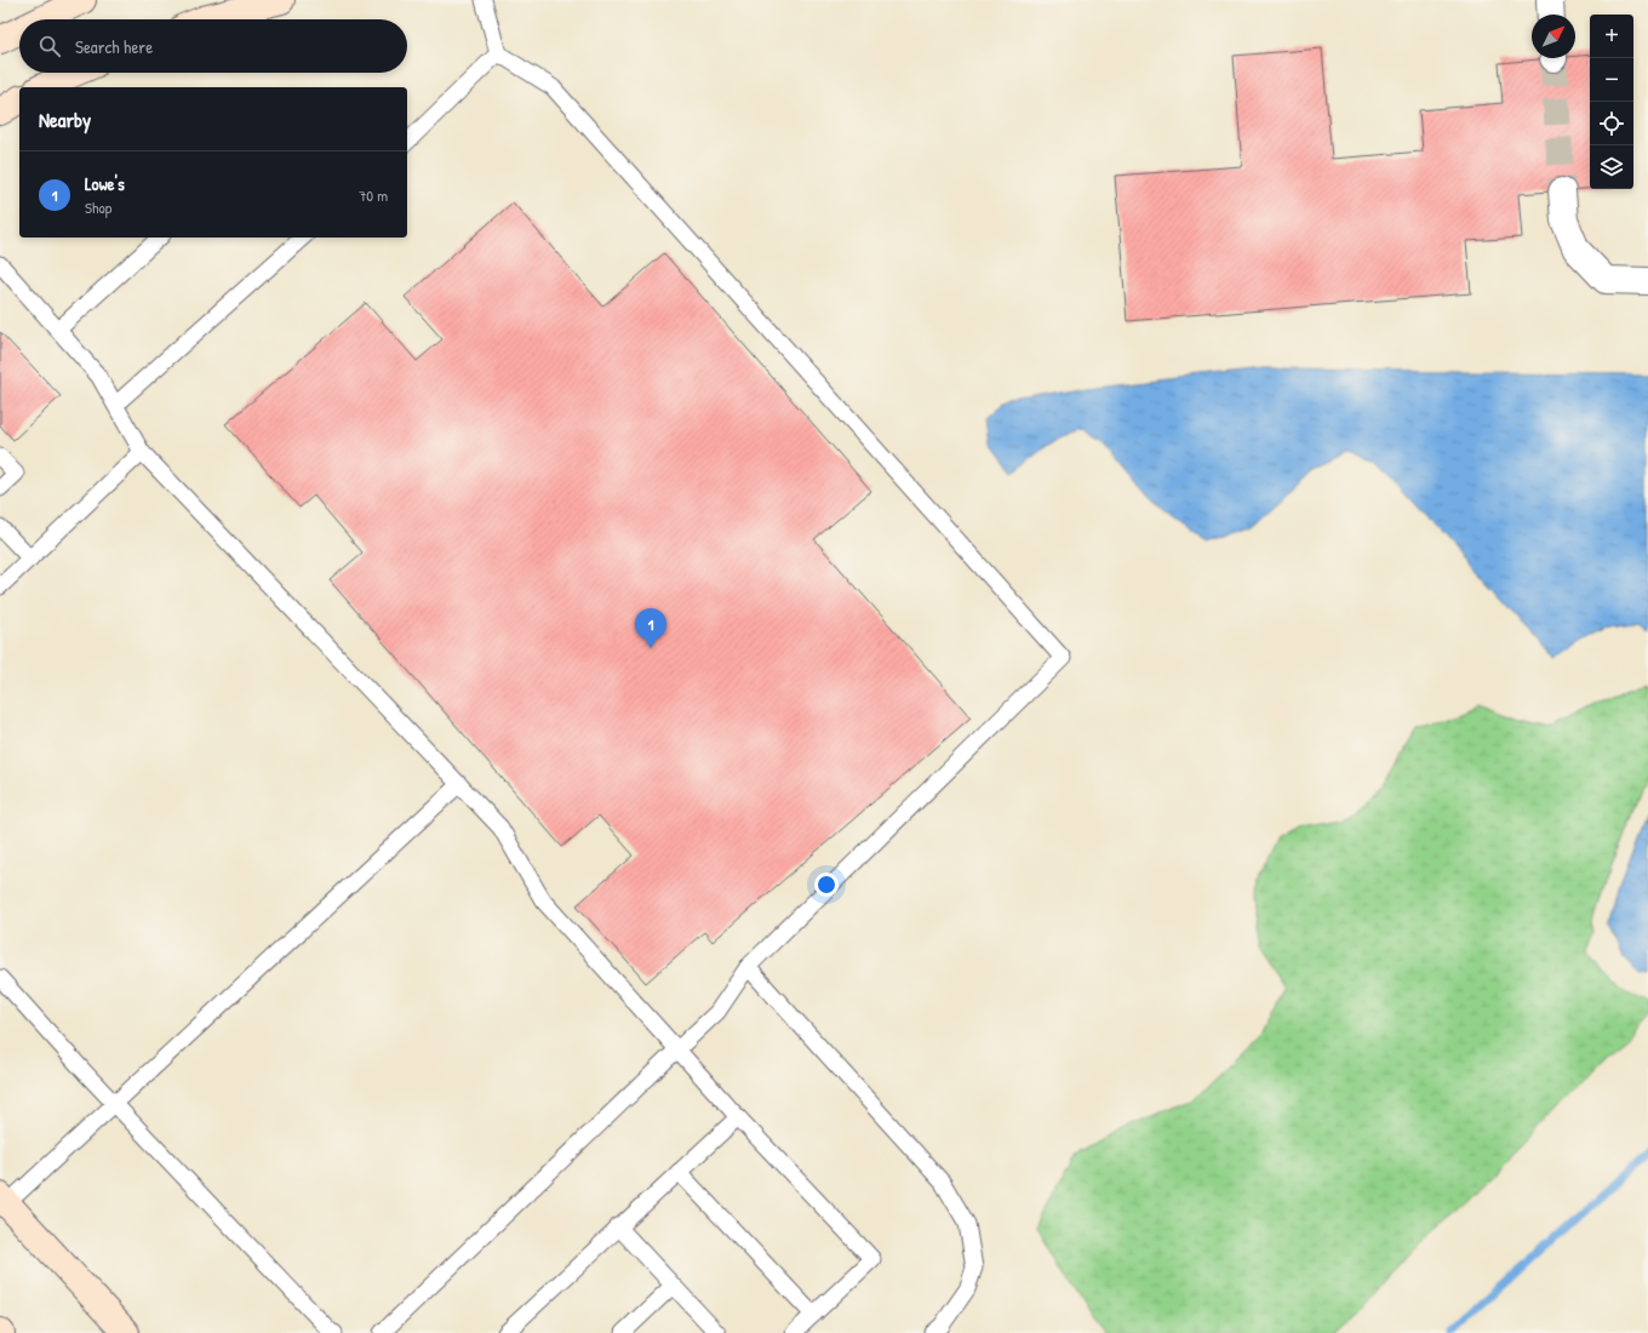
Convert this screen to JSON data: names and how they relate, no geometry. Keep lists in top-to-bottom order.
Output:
{
  "north": "top right",
  "page": {
    "map_buttons": ["+", "−"],
    "search": "Search here",
    "heading": "Nearby",
    "list": [
      {
        "mark": "1",
        "name": "Lowe's",
        "note": "Shop",
        "value": "70 m"
      }
    ],
    "pins": "1"
  }
}
